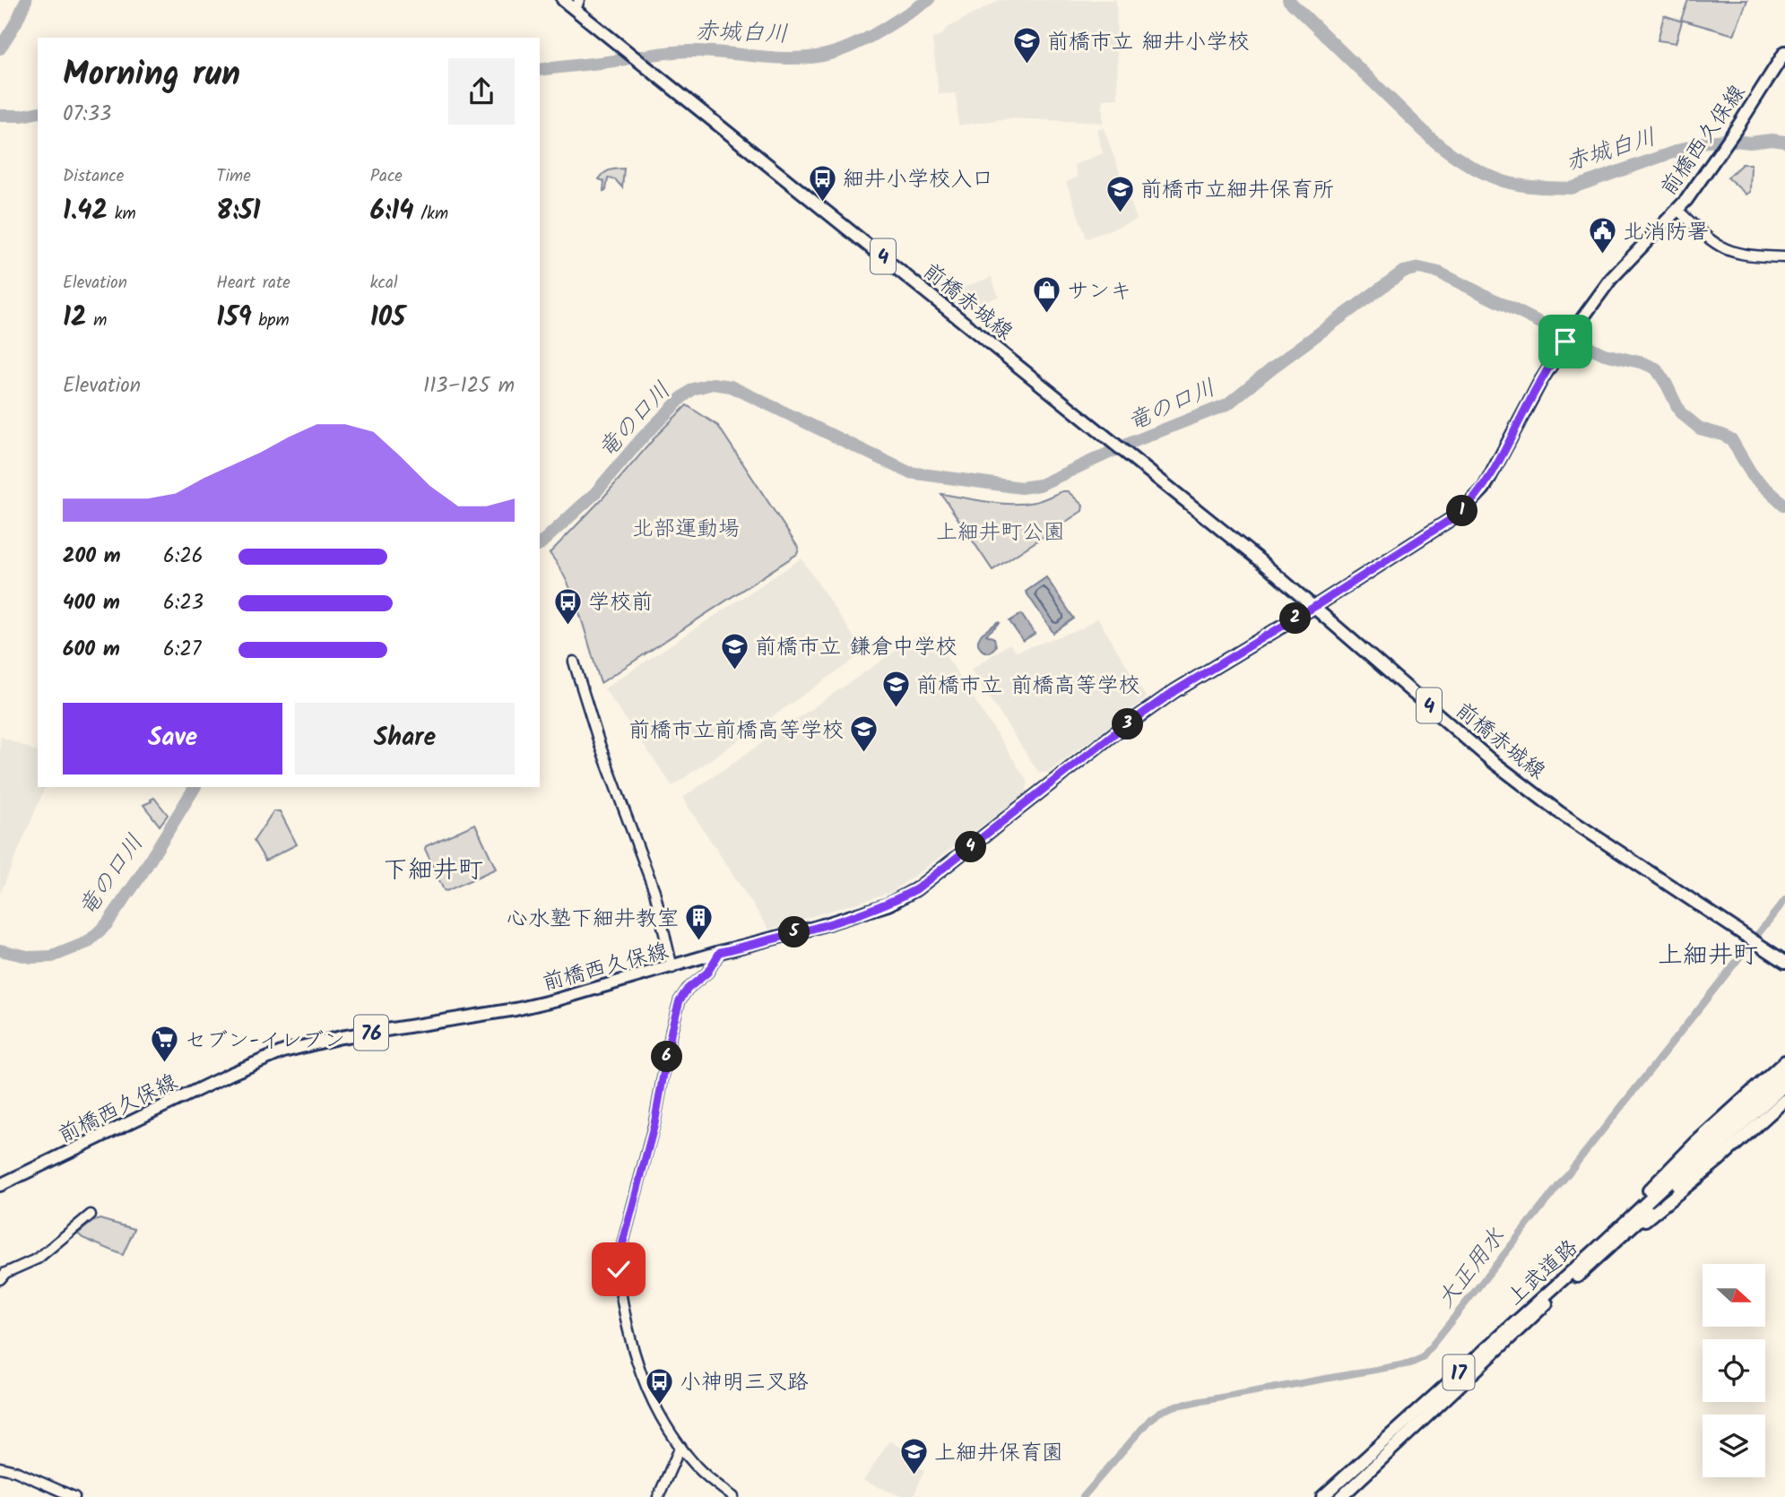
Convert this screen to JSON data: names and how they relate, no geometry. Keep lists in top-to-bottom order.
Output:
{
  "streets": {
    "main road": [
      "前橋西久保線",
      "4",
      "前橋赤城線",
      "76",
      "上武道路",
      "17"
    ]
  },
  "crossings": [
    ["前橋西久保線", "前橋赤城線"],
    ["4", "前橋赤城線"],
    ["上武道路", "17"]
  ],
  "districts": ["下細井町", "上細井町"],
  "water": ["赤城白川", "竜の口川", "大正用水"],
  "parks": ["北部運動場", "上細井町公園"],
  "places": {
    "school or university": [
      "前橋市立 細井小学校",
      "前橋市立細井保育所",
      "前橋市立 鎌倉中学校",
      "前橋市立 前橋高等学校",
      "前橋市立前橋高等学校",
      "上細井保育園"
    ],
    "bus stop": ["細井小学校入口", "学校前", "小神明三叉路"],
    "public building": ["北消防署"],
    "shop": ["サンキ"],
    "building": ["心水塾下細井教室"],
    "supermarket": ["セブン-イレブン"]
  },
  "north": "right",
  "page": {
    "heading": ["Morning run", "07:33"],
    "stats": [
      ["Distance", "1.42 km"],
      ["Time", "8:51"],
      ["Pace", "6:14 /km"],
      ["Elevation", "12 m"],
      ["Heart rate", "159 bpm"],
      ["kcal", "105"]
    ],
    "chart": ["Elevation", "113–125 m"],
    "pins": [
      "1",
      "2",
      "3",
      "4",
      "5",
      "6"
    ],
    "list": [
      {
        "name": "200 m",
        "note": "6:26"
      },
      {
        "name": "400 m",
        "note": "6:23"
      },
      {
        "name": "600 m",
        "note": "6:27"
      }
    ],
    "buttons": ["Save", "Share"]
  }
}
